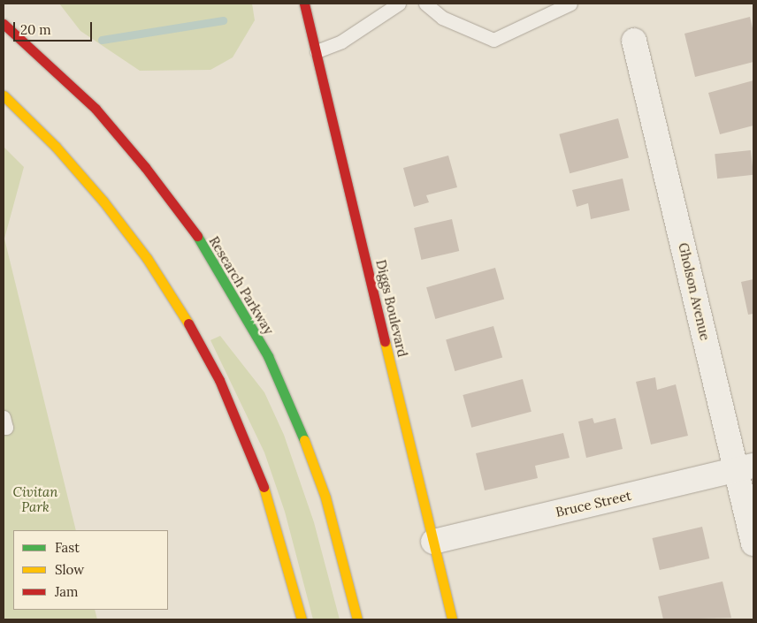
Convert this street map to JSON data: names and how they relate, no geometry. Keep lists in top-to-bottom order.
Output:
{
  "streets": {
    "main road": ["Research Parkway", "Diggs Boulevard"],
    "street": ["Gholson Avenue", "Bruce Street"]
  },
  "crossings": [
    ["Gholson Avenue", "Bruce Street"],
    ["Diggs Boulevard", "Bruce Street"]
  ],
  "parks": ["Civitan Park"],
  "legend": ["Fast", "Slow", "Jam"],
  "scale_bar": "20 m"
}
